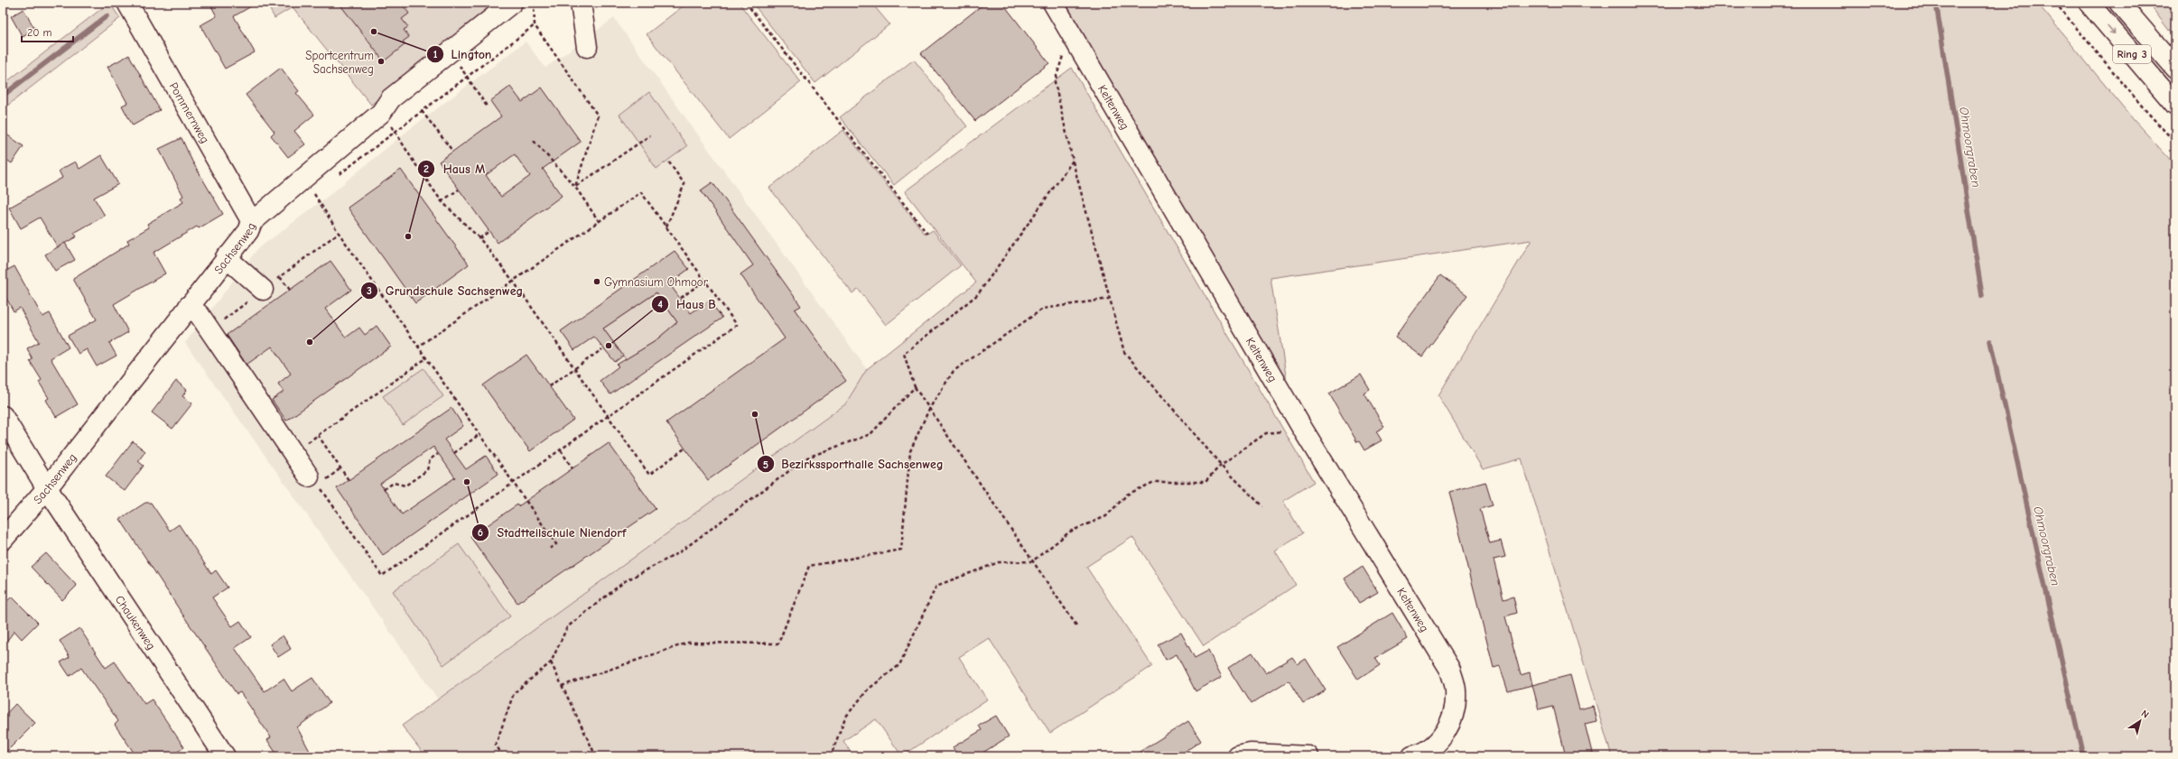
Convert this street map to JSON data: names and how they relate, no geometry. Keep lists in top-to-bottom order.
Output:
{
  "streets": {
    "street": [
      "Ring 3",
      "Keltenweg",
      "Pommernweg",
      "Sachsenweg",
      "Chaukenweg"
    ]
  },
  "crossings": [
    ["Pommernweg", "Sachsenweg"],
    ["Sachsenweg", "Chaukenweg"]
  ],
  "water": ["Ohmoorgraben"],
  "places": [
    "Lington",
    "Sportcentrum Sachsenweg",
    "Haus M",
    "Gymnasium Ohmoor",
    "Grundschule Sachsenweg",
    "Haus B",
    "Bezirkssporthalle Sachsenweg",
    "Stadtteilschule Niendorf"
  ],
  "scale_bar": "20 m",
  "north": "top right"
}
